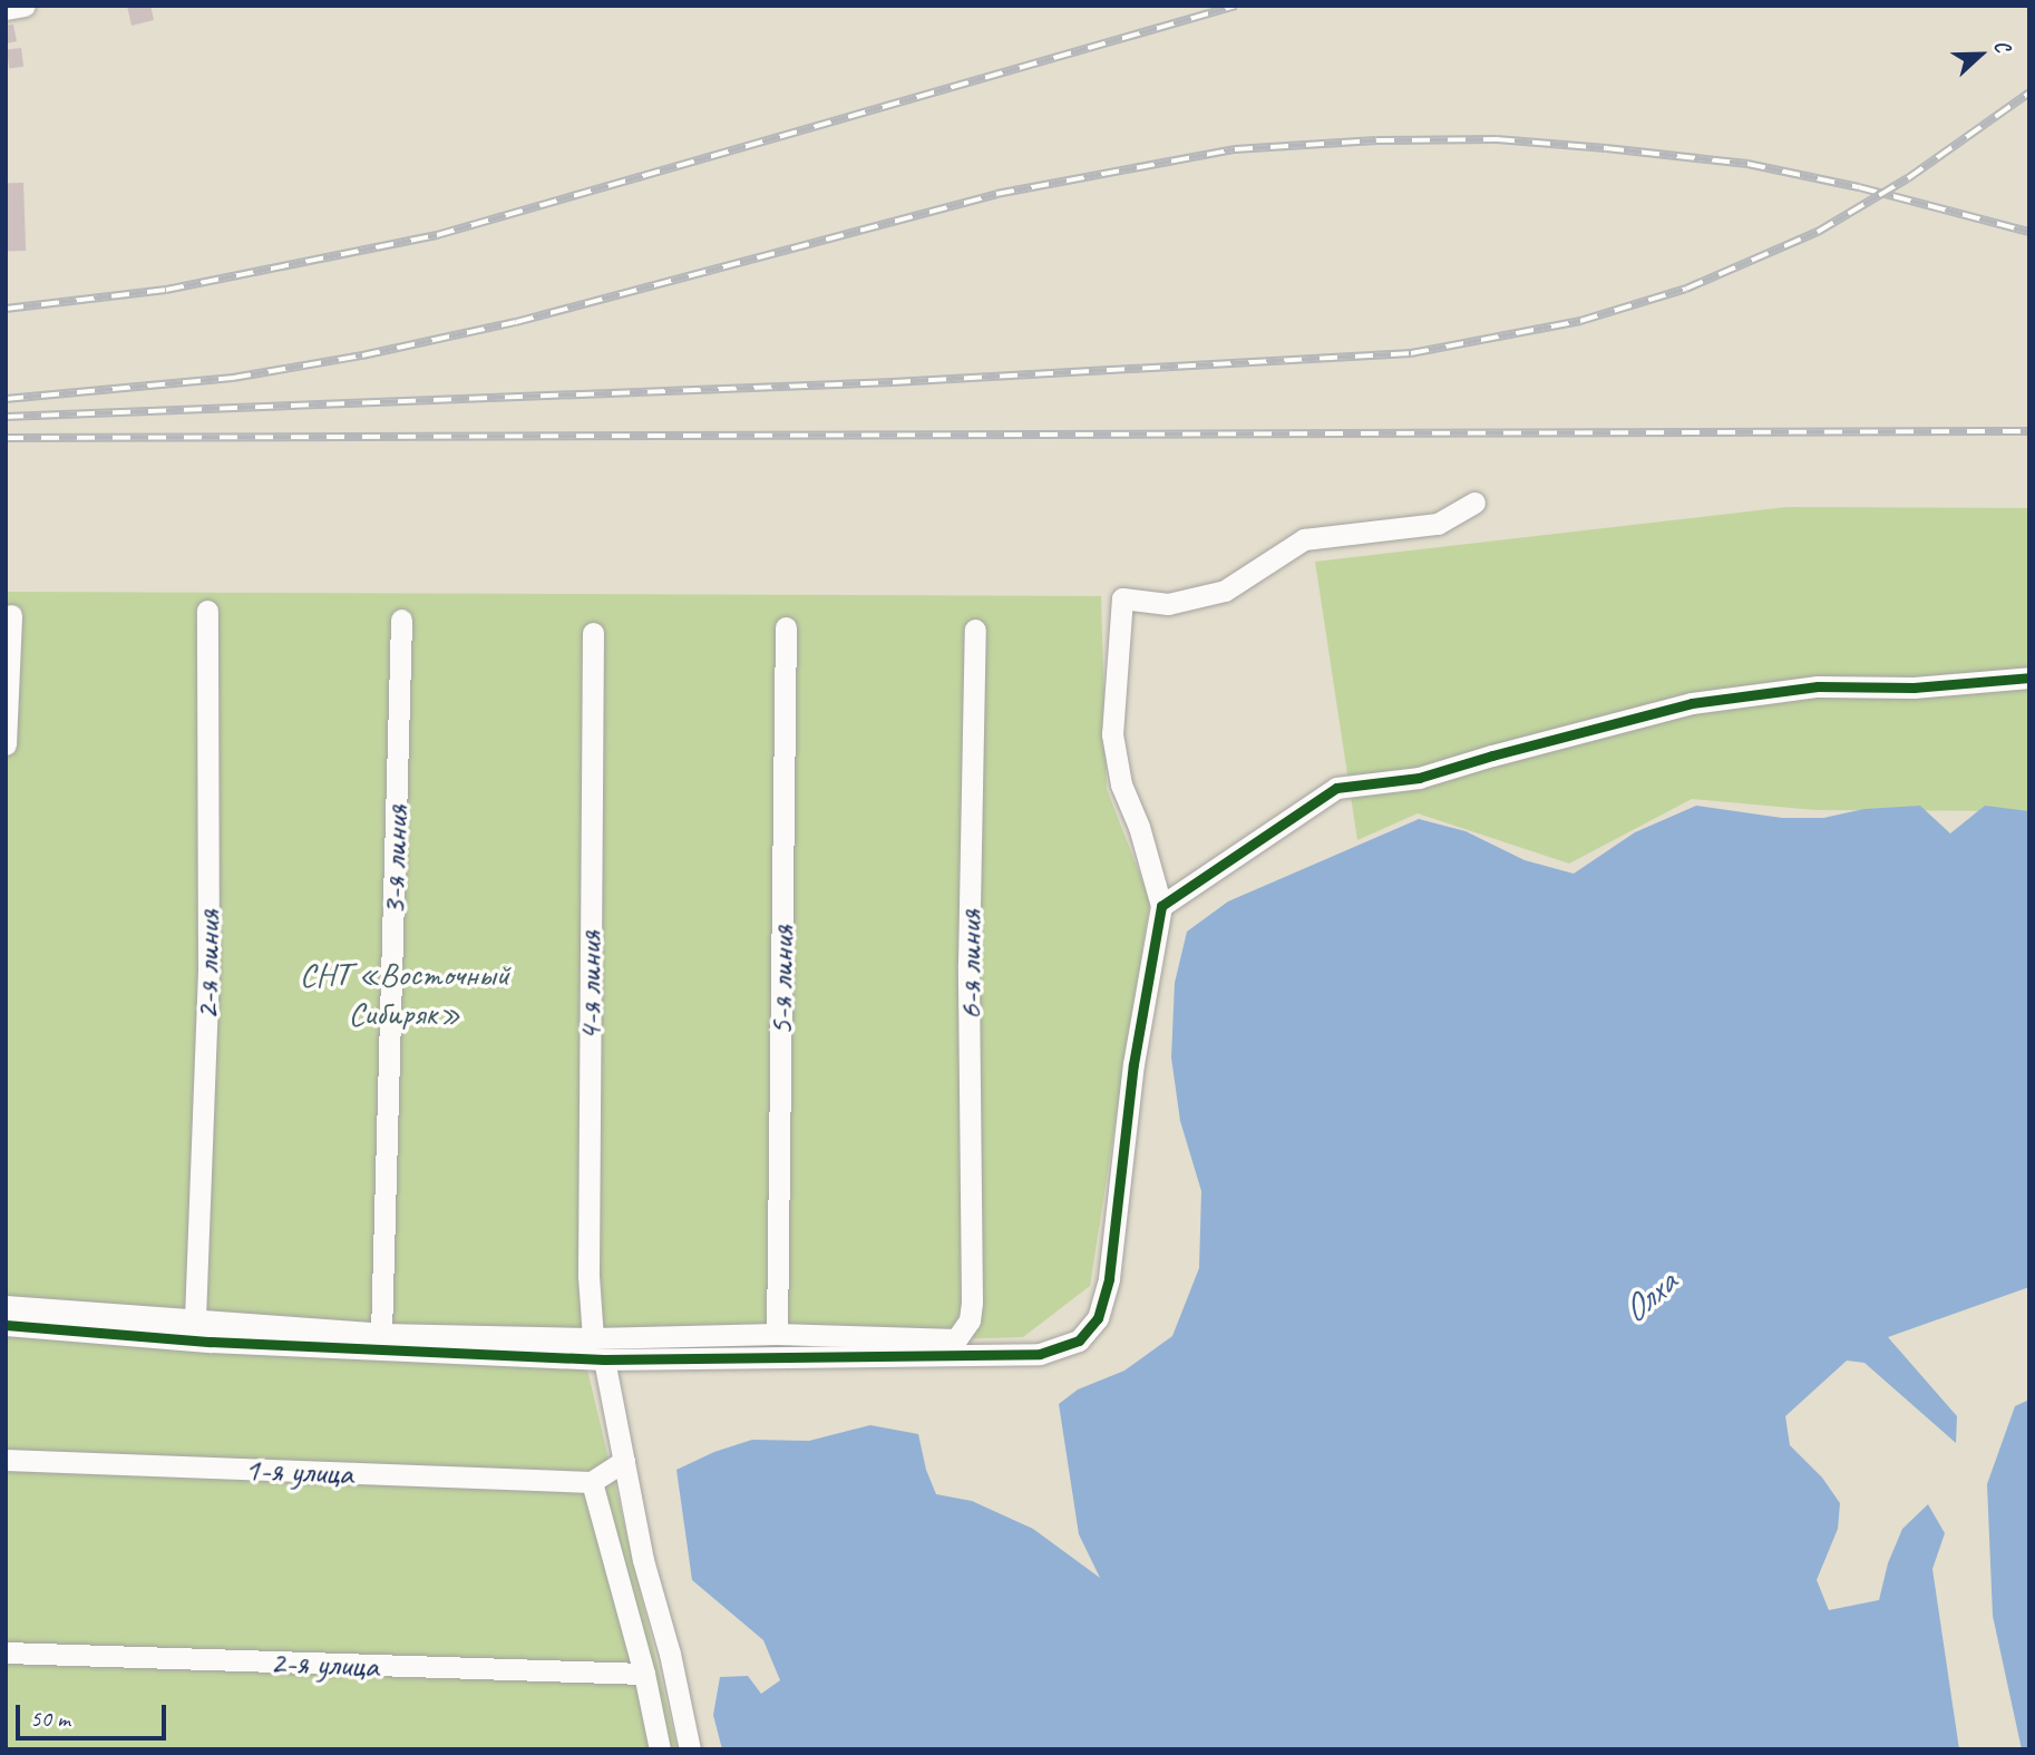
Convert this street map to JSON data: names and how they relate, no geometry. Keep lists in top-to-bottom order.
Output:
{
  "streets": {
    "street": [
      "3-я линия",
      "2-я линия",
      "6-я линия",
      "5-я линия",
      "4-я линия",
      "1-я улица",
      "2-я улица"
    ]
  },
  "crossings": [
    ["6-я линия", "5-я линия"]
  ],
  "water": ["Олха"],
  "parks": ["СНТ «Восточный Сибиряк»"],
  "scale_bar": "50 m",
  "north": "right"
}
